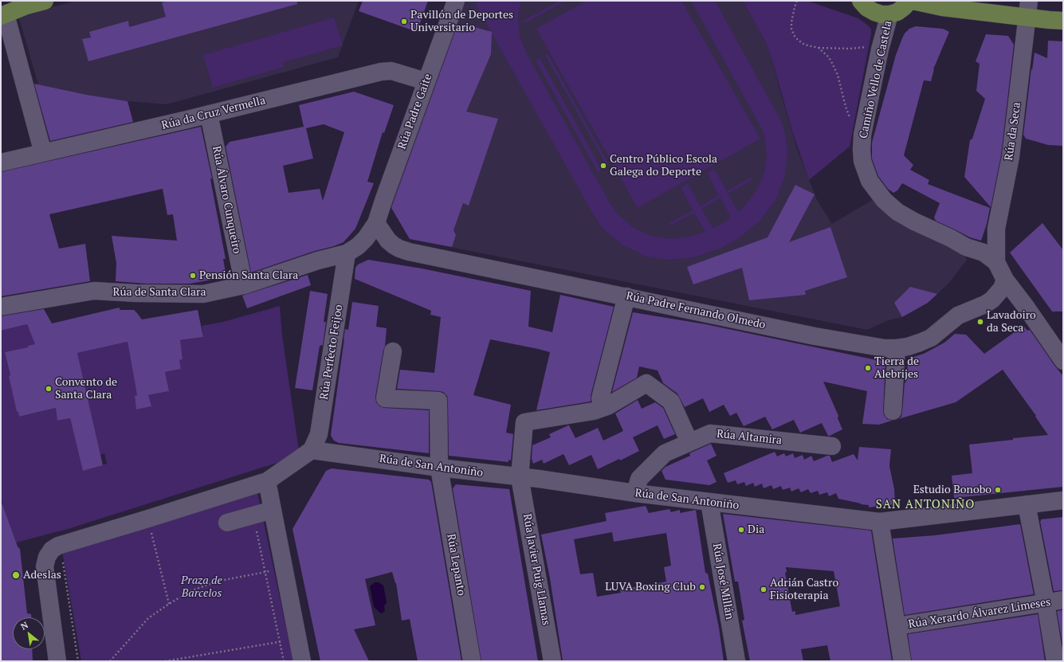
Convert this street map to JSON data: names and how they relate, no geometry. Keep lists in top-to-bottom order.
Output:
{
  "streets": {
    "street": [
      "Camiño Vello de Castela",
      "Rúa Padre Gaite",
      "Rúa da Cruz Vermella",
      "Rúa da Seca",
      "Rúa Álvaro Cunqueiro",
      "Rúa de Santa Clara",
      "Rúa Padre Fernando Olmedo",
      "Rúa Perfecto Feijoo",
      "Rúa Altamira",
      "Rúa de San Antoniño",
      "Rúa Lepanto",
      "Rúa Javier Puig Llamas",
      "Rúa José Millán",
      "Rúa Xerardo Álvarez Limeses"
    ]
  },
  "crossings": [
    ["Camiño Vello de Castela", "Rúa da Seca"],
    ["Rúa Padre Gaite", "Rúa da Cruz Vermella"],
    ["Rúa Padre Gaite", "Rúa de Santa Clara"],
    ["Rúa Padre Gaite", "Rúa Padre Fernando Olmedo"],
    ["Rúa da Cruz Vermella", "Rúa Álvaro Cunqueiro"],
    ["Rúa Álvaro Cunqueiro", "Rúa de Santa Clara"],
    ["Rúa de Santa Clara", "Rúa Padre Fernando Olmedo"],
    ["Rúa de Santa Clara", "Rúa Perfecto Feijoo"],
    ["Rúa Perfecto Feijoo", "Rúa de San Antoniño"],
    ["Rúa Altamira", "Rúa de San Antoniño"],
    ["Rúa Altamira", "Rúa Javier Puig Llamas"],
    ["Rúa de San Antoniño", "Rúa Lepanto"],
    ["Rúa de San Antoniño", "Rúa Javier Puig Llamas"],
    ["Rúa de San Antoniño", "Rúa José Millán"]
  ],
  "districts": ["SAN ANTONIÑO"],
  "parks": ["Praza de Barcelos"],
  "places": [
    "Pavillón de Deportes Universitario",
    "Centro Público Escola Galega do Deporte",
    "Pensión Santa Clara",
    "Lavadoiro da Seca",
    "Tierra de Alebrijes",
    "Convento de Santa Clara",
    "Estudio Bonobo",
    "Dia",
    "Adeslas",
    "LUVA Boxing Club",
    "Adrián Castro Fisioterapia"
  ],
  "north": "top left"
}
